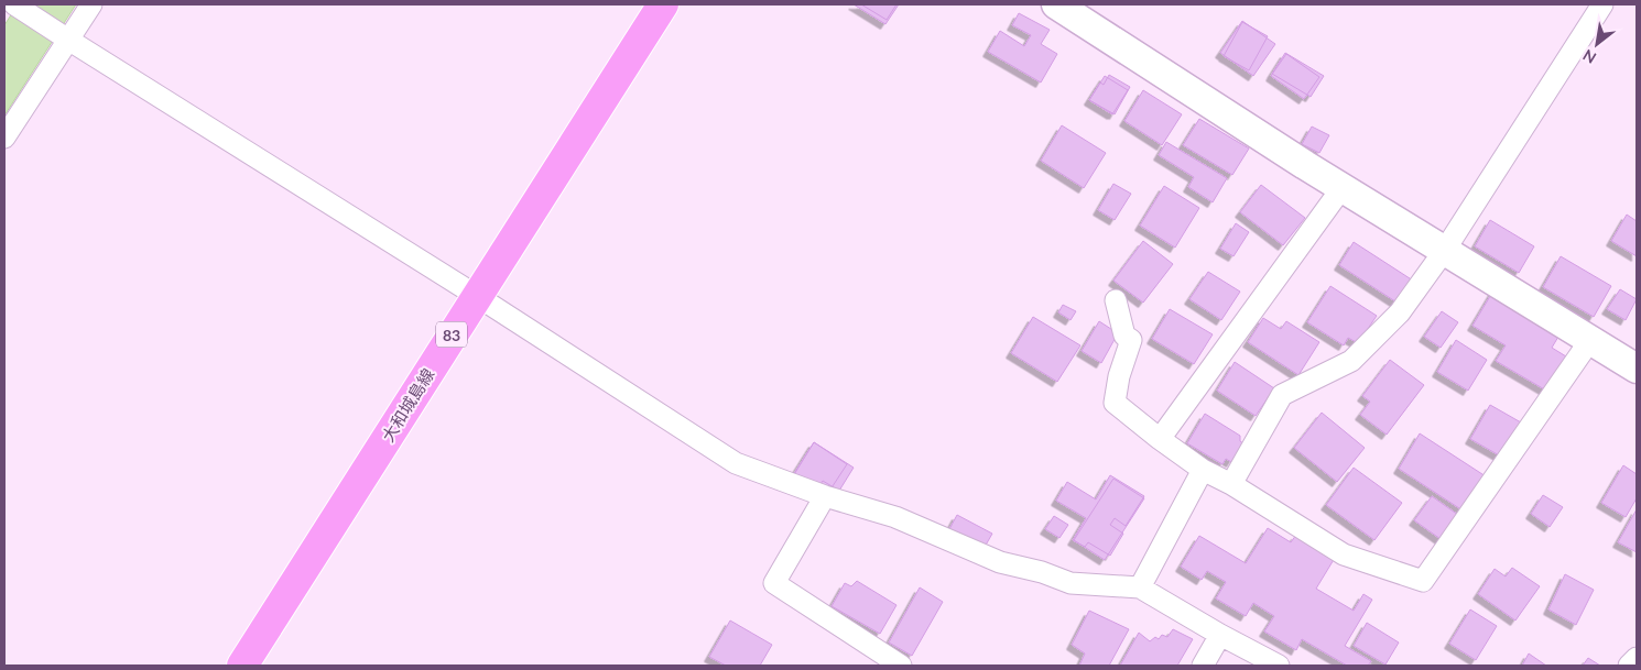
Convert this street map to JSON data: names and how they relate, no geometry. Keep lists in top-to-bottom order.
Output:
{
  "streets": {
    "main road": ["83", "大和城島線"]
  },
  "north": "bottom left"
}
